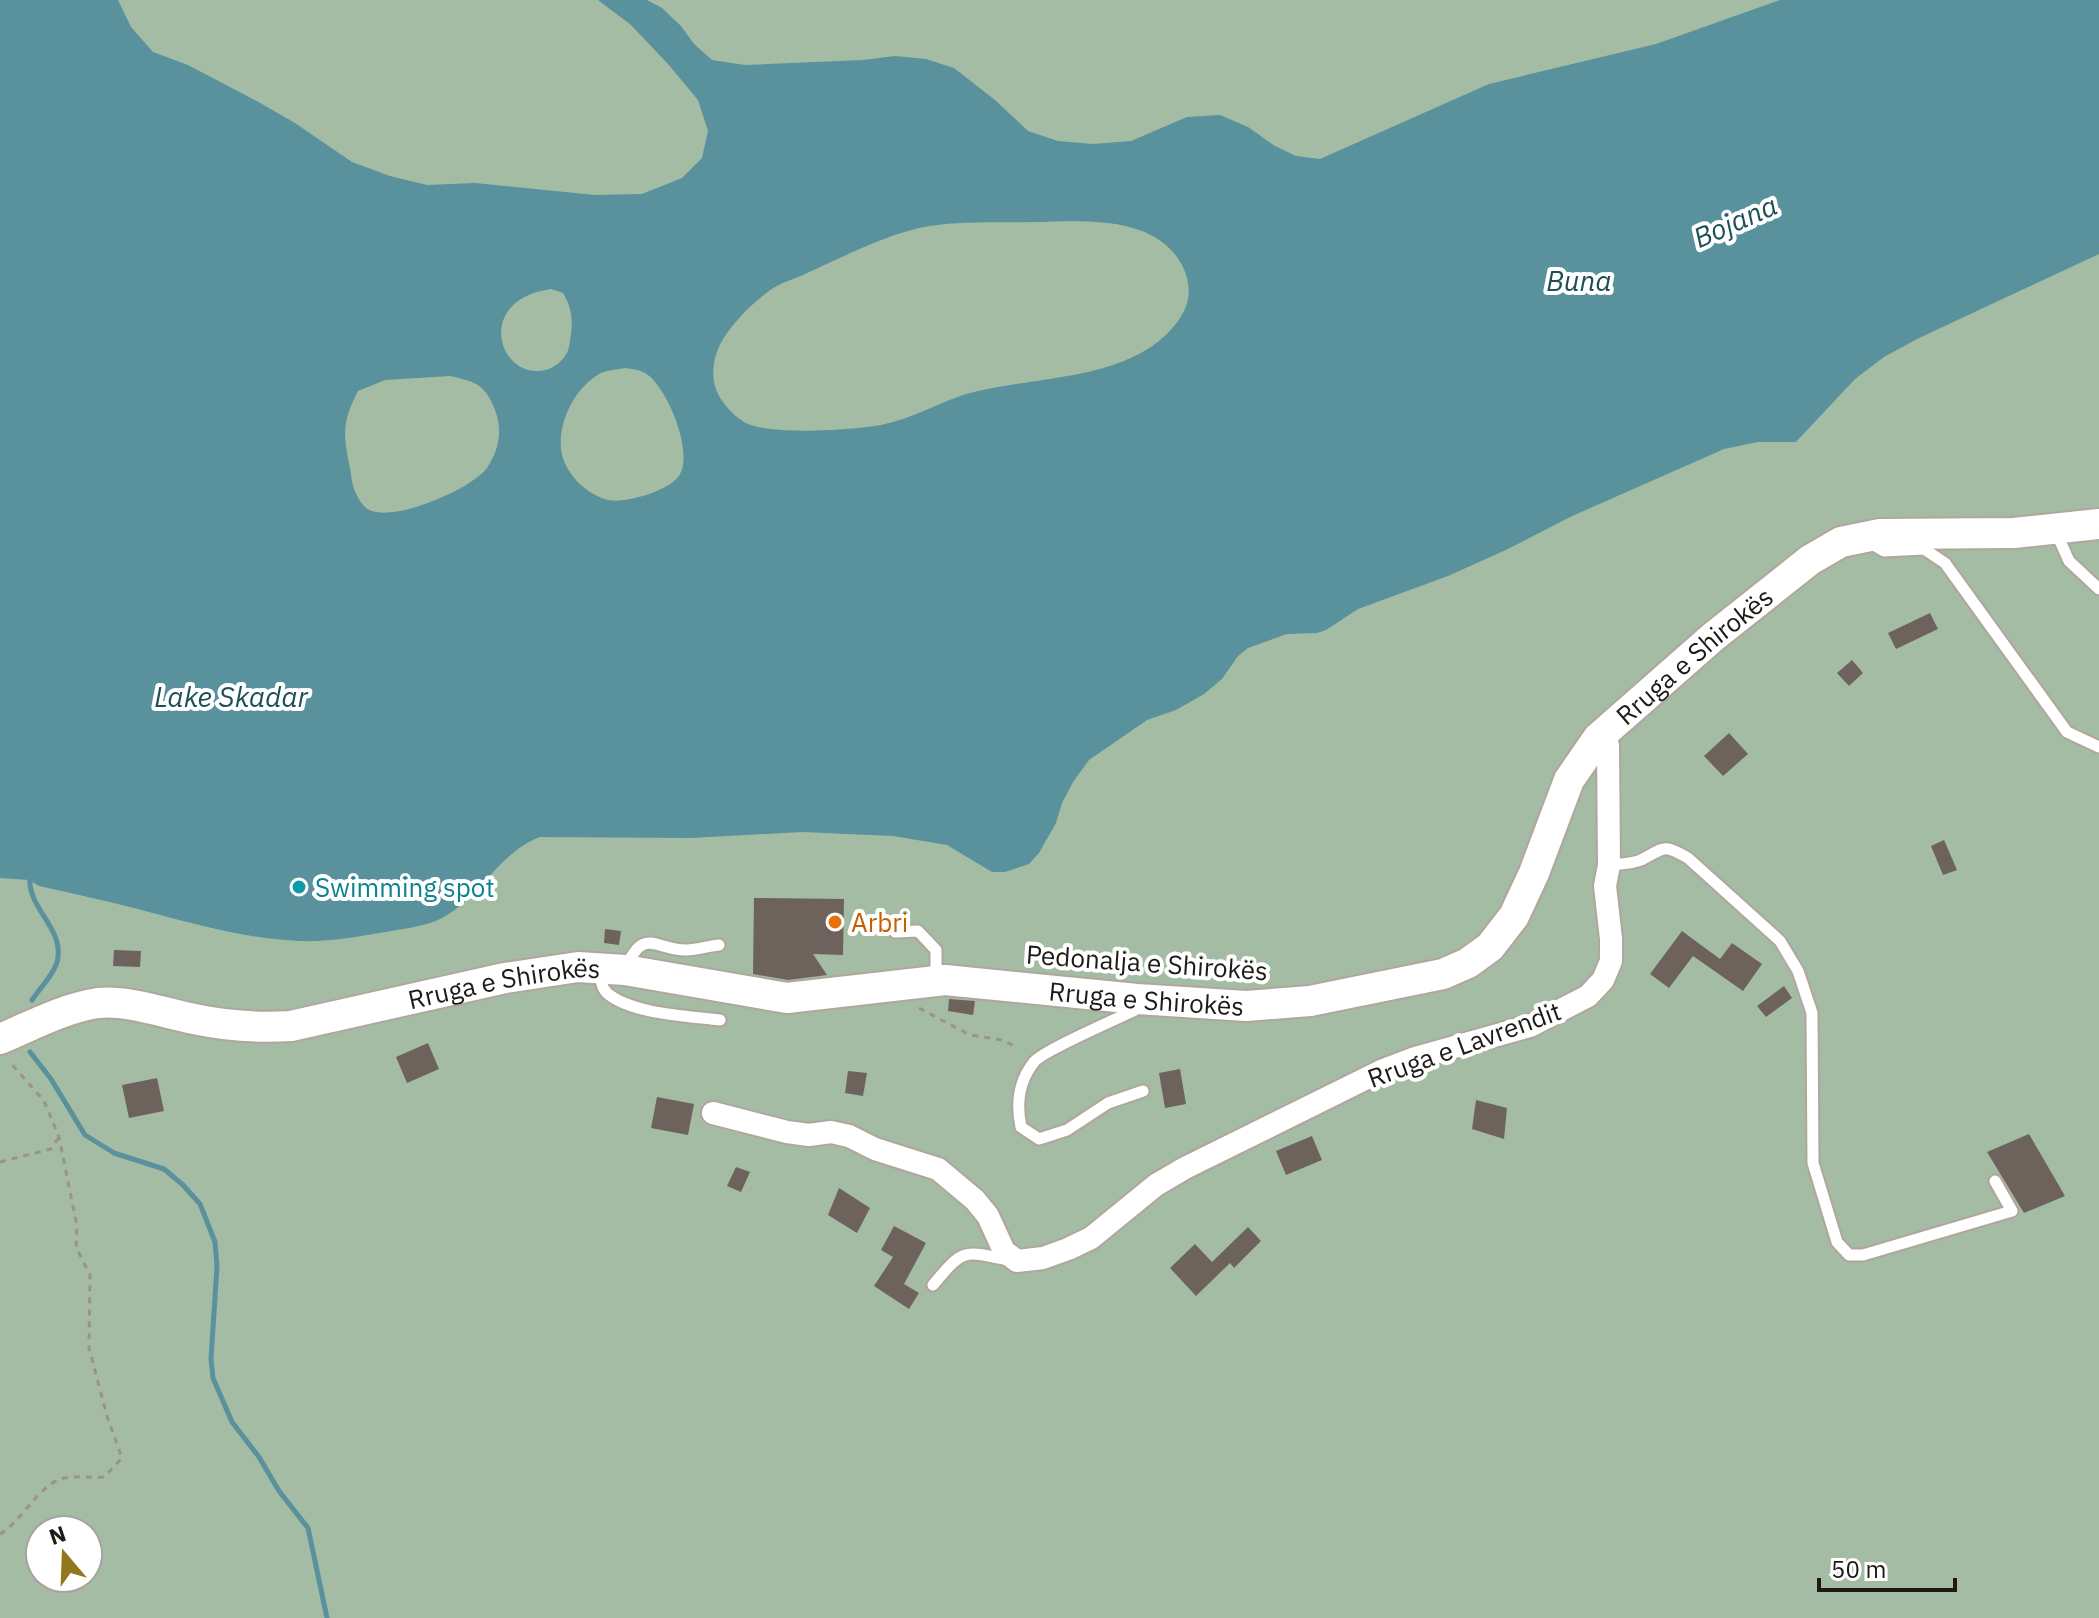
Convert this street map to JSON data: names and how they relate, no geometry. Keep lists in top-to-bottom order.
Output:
{
  "streets": {
    "main road": ["Rruga e Shirokës"],
    "street": ["Rruga e Lavrendit"]
  },
  "crossings": [
    ["Rruga e Shirokës", "Rruga e Lavrendit"]
  ],
  "water": ["Bojana", "Buna", "Lake Skadar"],
  "places": ["Swimming spot", "Arbri"],
  "scale_bar": "50 m",
  "north": "top"
}
